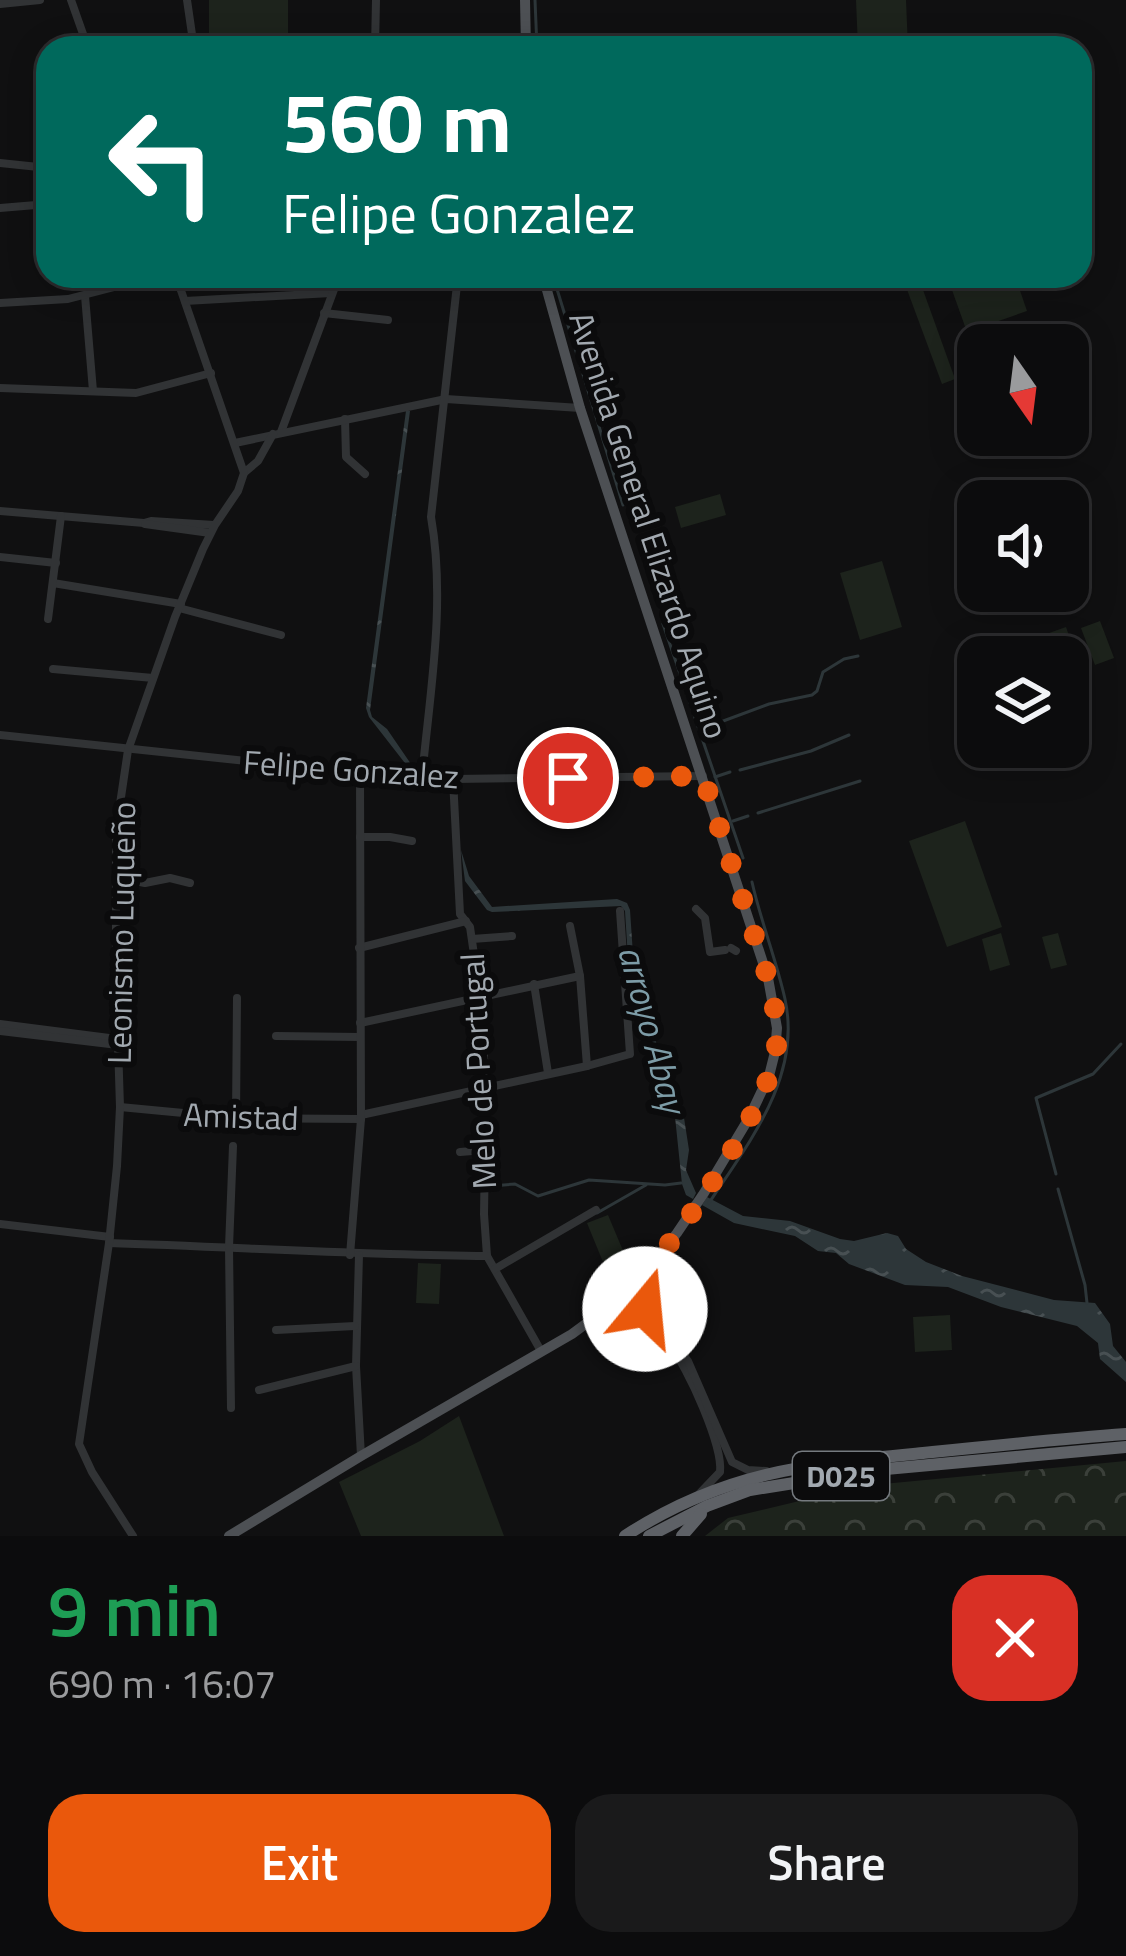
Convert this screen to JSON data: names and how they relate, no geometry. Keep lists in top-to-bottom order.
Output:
{
  "streets": {
    "highway": ["D025"],
    "main road": ["Avenida General Elizardo Aquino"],
    "street": [
      "Felipe Gonzalez",
      "Leonismo Luqueño",
      "Melo de Portugal",
      "Amistad"
    ]
  },
  "crossings": [
    ["Avenida General Elizardo Aquino", "Felipe Gonzalez"],
    ["Avenida General Elizardo Aquino", "Melo de Portugal"],
    ["Felipe Gonzalez", "Leonismo Luqueño"],
    ["Felipe Gonzalez", "Melo de Portugal"],
    ["Leonismo Luqueño", "Amistad"],
    ["Melo de Portugal", "Amistad"]
  ],
  "water": ["arroyo Abay"],
  "north": "bottom",
  "page": {
    "turn": ["560 m", "Felipe Gonzalez"],
    "heading": ["9 min", "690 m · 16:07"],
    "buttons": ["Exit", "Share"]
  }
}
